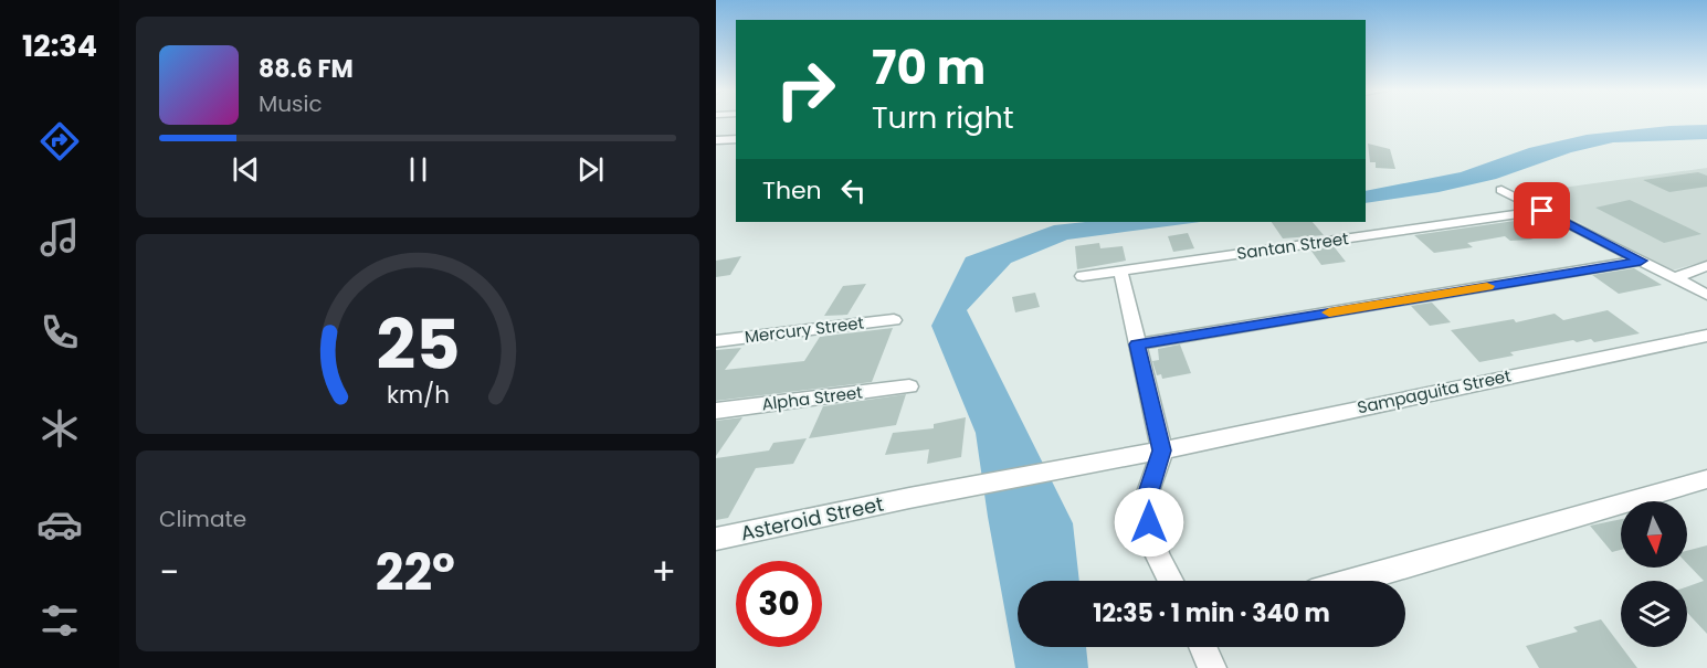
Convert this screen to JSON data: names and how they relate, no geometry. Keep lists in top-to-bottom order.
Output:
{
  "streets": {
    "street": [
      "Santan Street",
      "Mercury Street",
      "Sampaguita Street",
      "Alpha Street",
      "Asteroid Street"
    ]
  },
  "crossings": [
    ["Sampaguita Street", "Asteroid Street"]
  ],
  "north": "bottom",
  "page": {
    "tabs": "12:34",
    "turn": ["70 m", "Turn right"],
    "song": ["88.6 FM", "Music"],
    "then": "Then",
    "tile": "Climate",
    "heat": ["−", "22°", "+"],
    "limit": "30",
    "trip": "12:35 · 1 min · 340 m",
    "gauge": ["25", "km/h"]
  }
}
